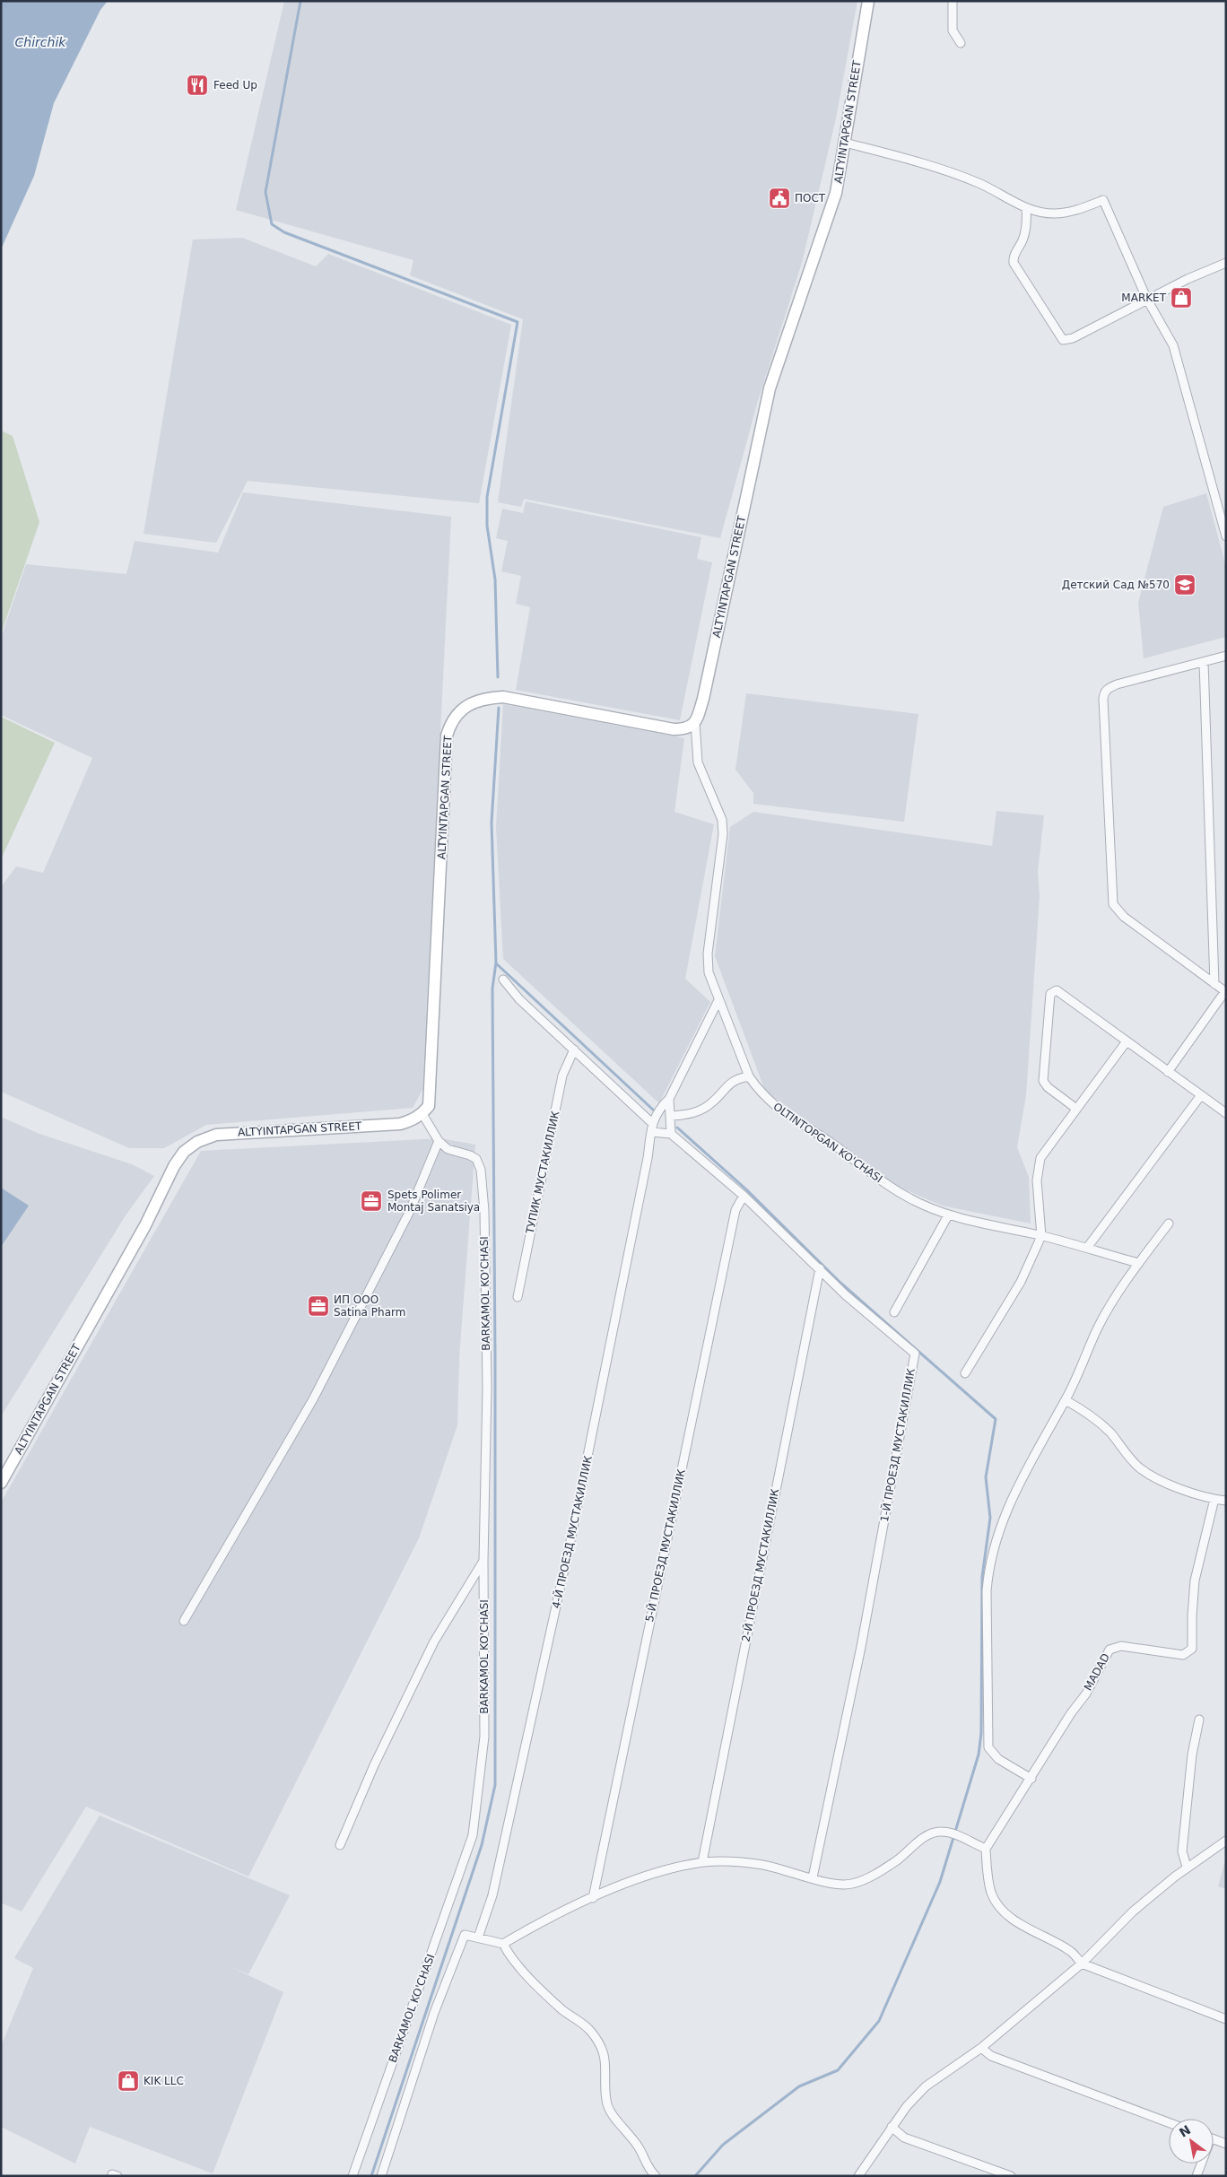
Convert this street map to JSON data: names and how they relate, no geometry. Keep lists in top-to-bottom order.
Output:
{
  "streets": {
    "street": [
      "ALTYINTAPGAN STREET",
      "OLTINTOPGAN KO'CHASI",
      "ТУПИК МУСТАКИЛЛИК",
      "BARKAMOL KO'CHASI",
      "1-Й ПРОЕЗД МУСТАКИЛЛИК",
      "4-Й ПРОЕЗД МУСТАКИЛЛИК",
      "5-Й ПРОЕЗД МУСТАКИЛЛИК",
      "2-Й ПРОЕЗД МУСТАКИЛЛИК",
      "MADAD"
    ]
  },
  "crossings": [
    ["ALTYINTAPGAN STREET", "OLTINTOPGAN KO'CHASI"],
    ["1-Й ПРОЕЗД МУСТАКИЛЛИК", "5-Й ПРОЕЗД МУСТАКИЛЛИК"],
    ["1-Й ПРОЕЗД МУСТАКИЛЛИК", "2-Й ПРОЕЗД МУСТАКИЛЛИК"]
  ],
  "water": ["Chirchik"],
  "places": {
    "restaurant": ["Feed Up"],
    "public building": ["ПОСТ"],
    "shop": ["MARKET", "KIK LLC"],
    "school or university": ["Детский Сад №570"],
    "office": ["Spets Polimer Montaj Sanatsiya", "ИП ООО Satina Pharm"]
  },
  "north": "top left"
}
